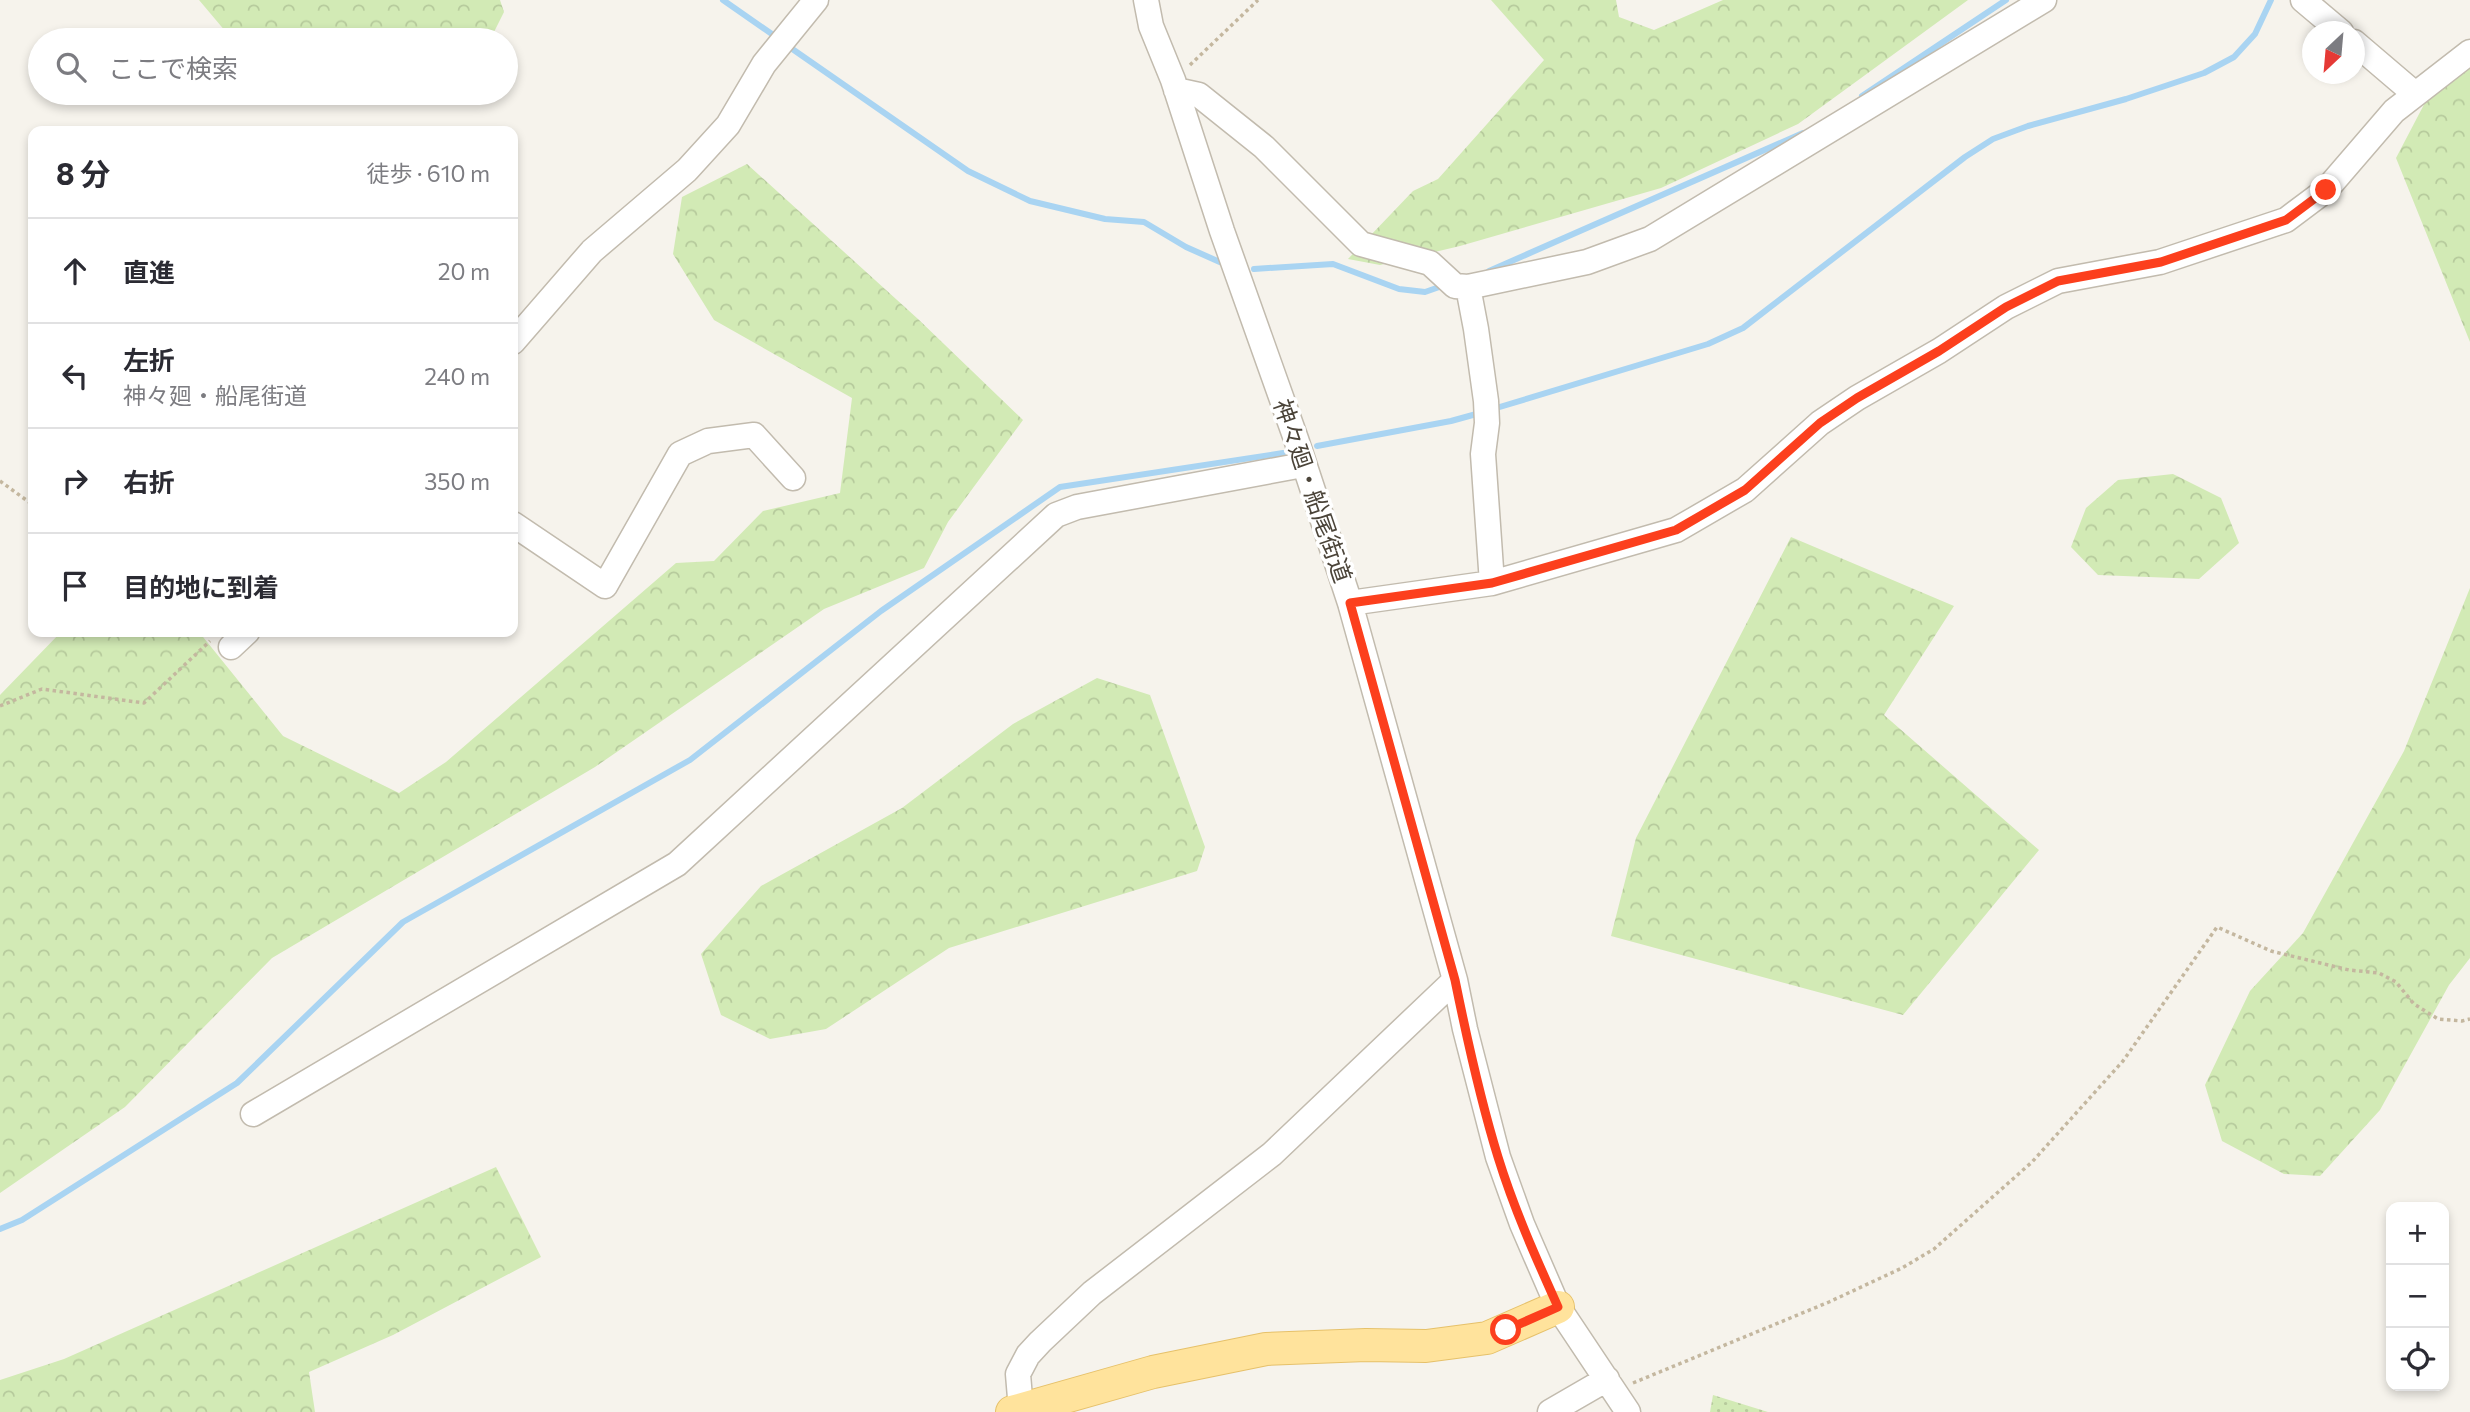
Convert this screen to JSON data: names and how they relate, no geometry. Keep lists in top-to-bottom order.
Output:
{
  "streets": {
    "street": ["神々廻・船尾街道"]
  },
  "north": "bottom left",
  "page": {
    "search": "ここで検索",
    "heading": ["8 分", "徒歩 · 610 m"],
    "list": [
      ["直進", "20 m"],
      ["左折", "神々廻・船尾街道", "240 m"],
      ["右折", "350 m"],
      "目的地に到着"
    ],
    "map_buttons": ["+", "−"]
  }
}
